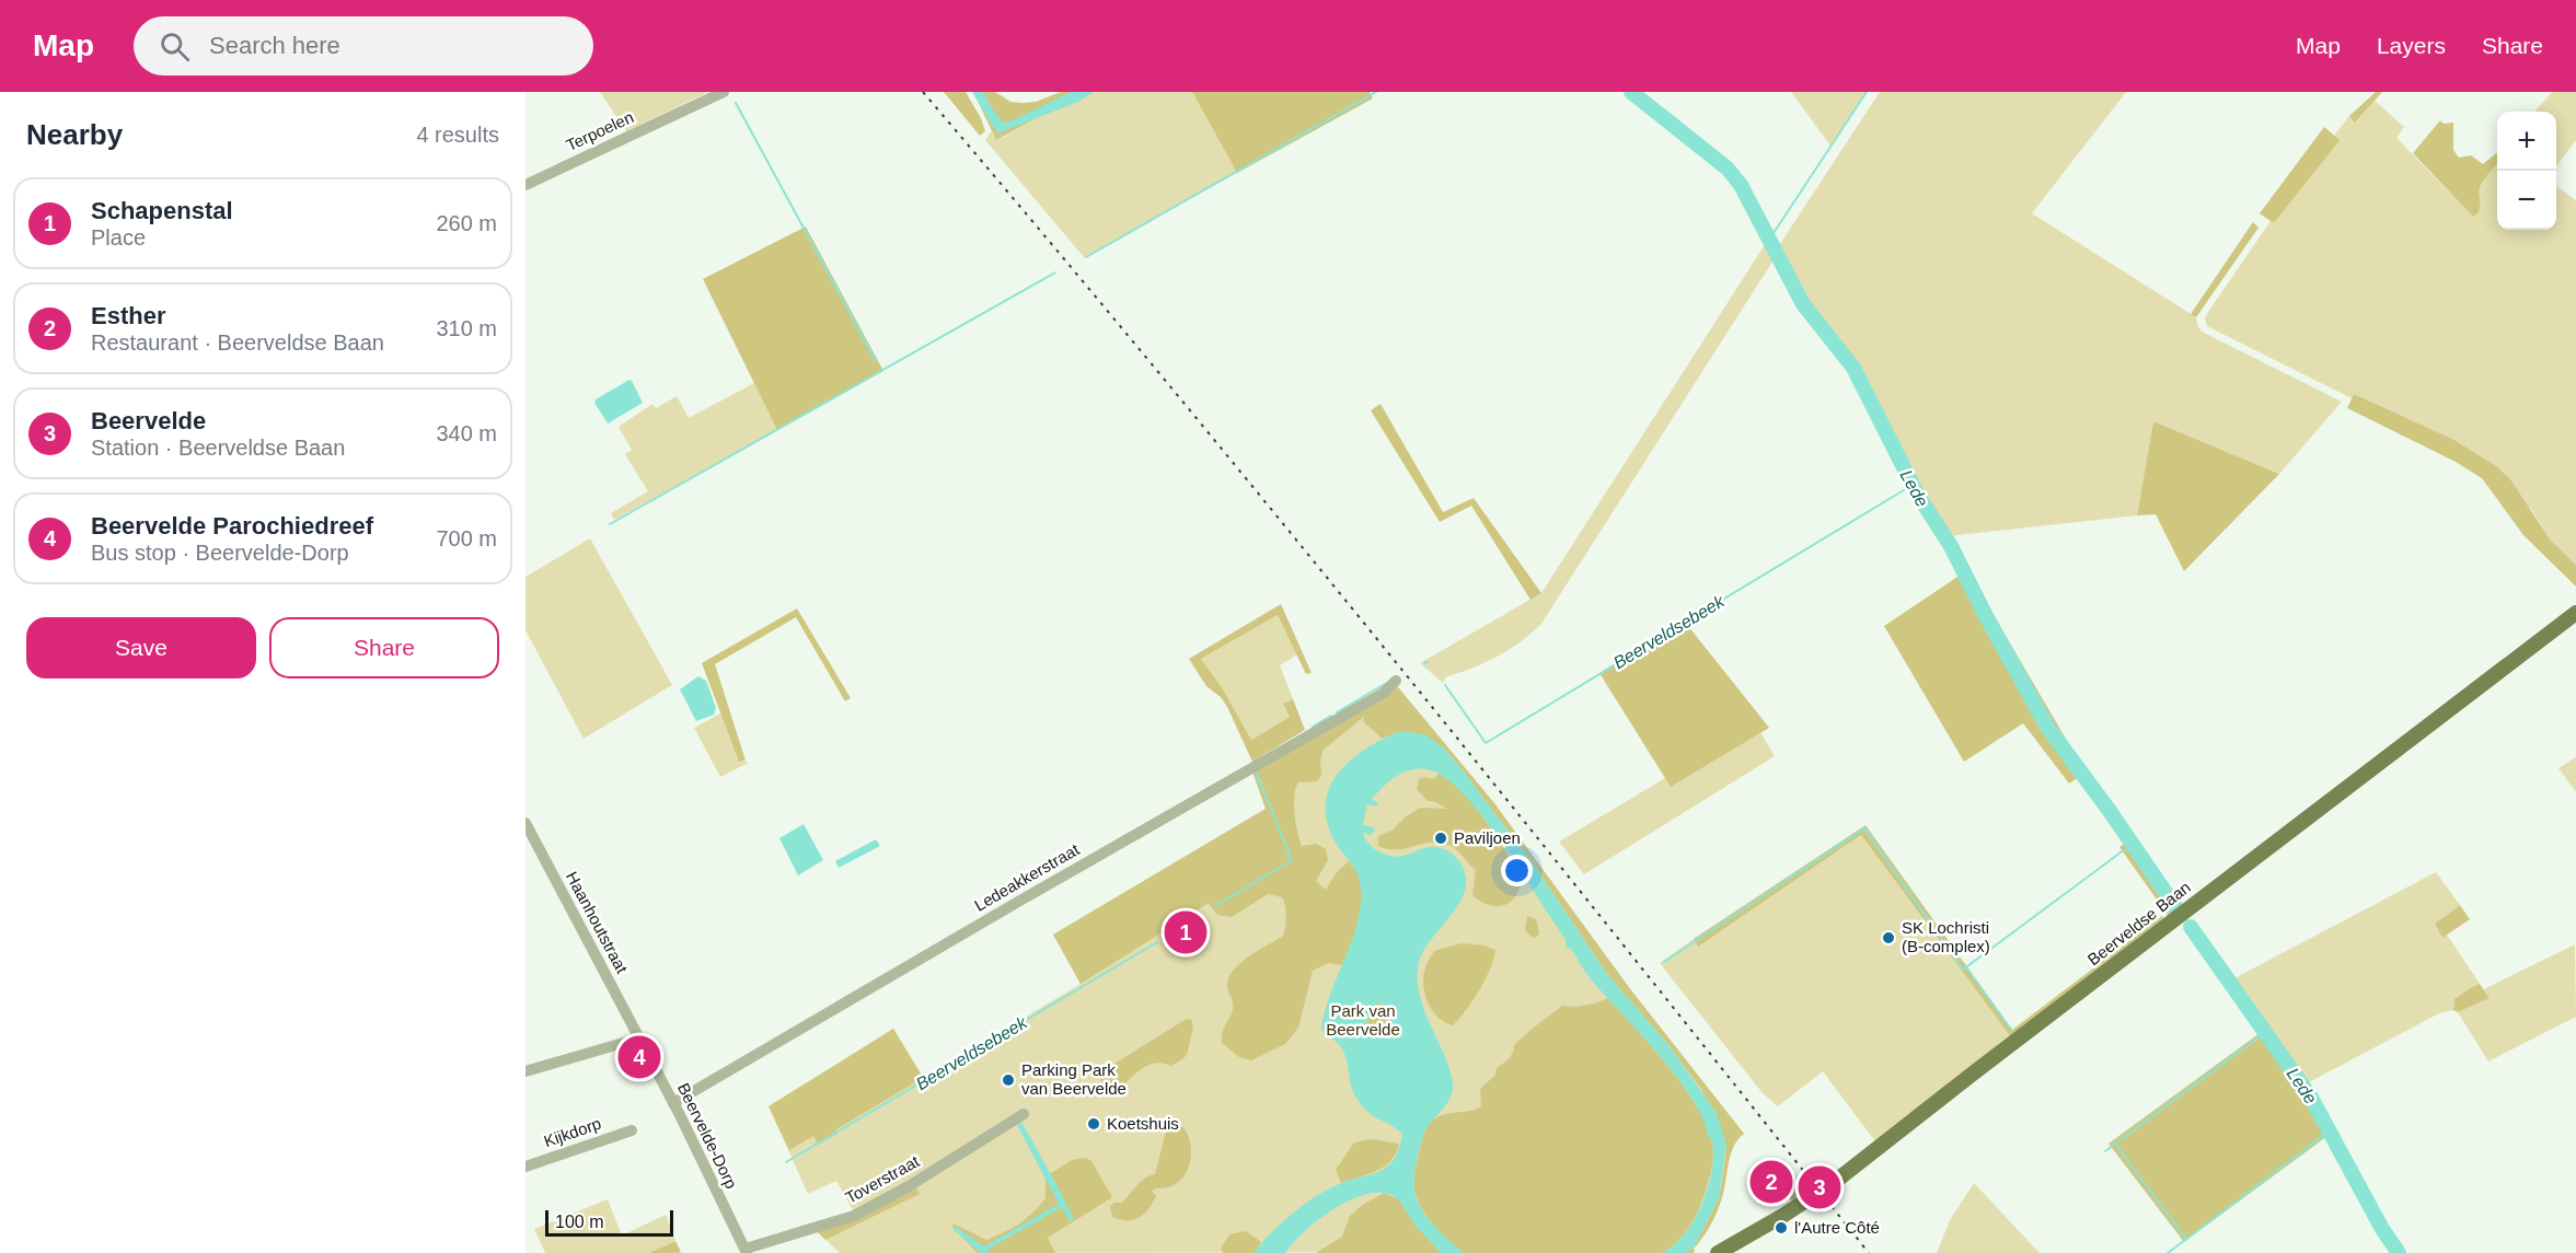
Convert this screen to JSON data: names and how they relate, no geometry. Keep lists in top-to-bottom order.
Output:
{
  "streets": {
    "main road": ["Beerveldse Baan"],
    "street": [
      "Terpoelen",
      "Ledeakkerstraat",
      "Haanhoutstraat",
      "Kijkdorp",
      "Beervelde-Dorp",
      "Toverstraat"
    ]
  },
  "crossings": [
    ["Ledeakkerstraat", "Beervelde-Dorp"],
    ["Haanhoutstraat", "Beervelde-Dorp"],
    ["Beervelde-Dorp", "Toverstraat"]
  ],
  "water": ["Lede", "Beerveldsebeek"],
  "parks": ["Park van Beervelde"],
  "places": [
    "Paviljoen",
    "SK Lochristi (B-complex)",
    "Parking Park van Beervelde",
    "Koetshuis",
    "l'Autre Côté"
  ],
  "scale_bar": "100 m",
  "page": {
    "header": "Map",
    "search": "Search here",
    "nav": ["Map", "Layers", "Share"],
    "heading": ["Nearby", "4 results"],
    "map_buttons": ["+", "−"],
    "list": [
      {
        "mark": "1",
        "name": "Schapenstal",
        "note": "Place",
        "value": "260 m"
      },
      {
        "mark": "2",
        "name": "Esther",
        "note": "Restaurant · Beerveldse Baan",
        "value": "310 m"
      },
      {
        "mark": "3",
        "name": "Beervelde",
        "note": "Station · Beerveldse Baan",
        "value": "340 m"
      },
      {
        "mark": "4",
        "name": "Beervelde Parochiedreef",
        "note": "Bus stop · Beervelde-Dorp",
        "value": "700 m"
      }
    ],
    "buttons": ["Save", "Share"],
    "pins": [
      "1",
      "4",
      "2",
      "3"
    ],
    "scale": "100 m"
  }
}
